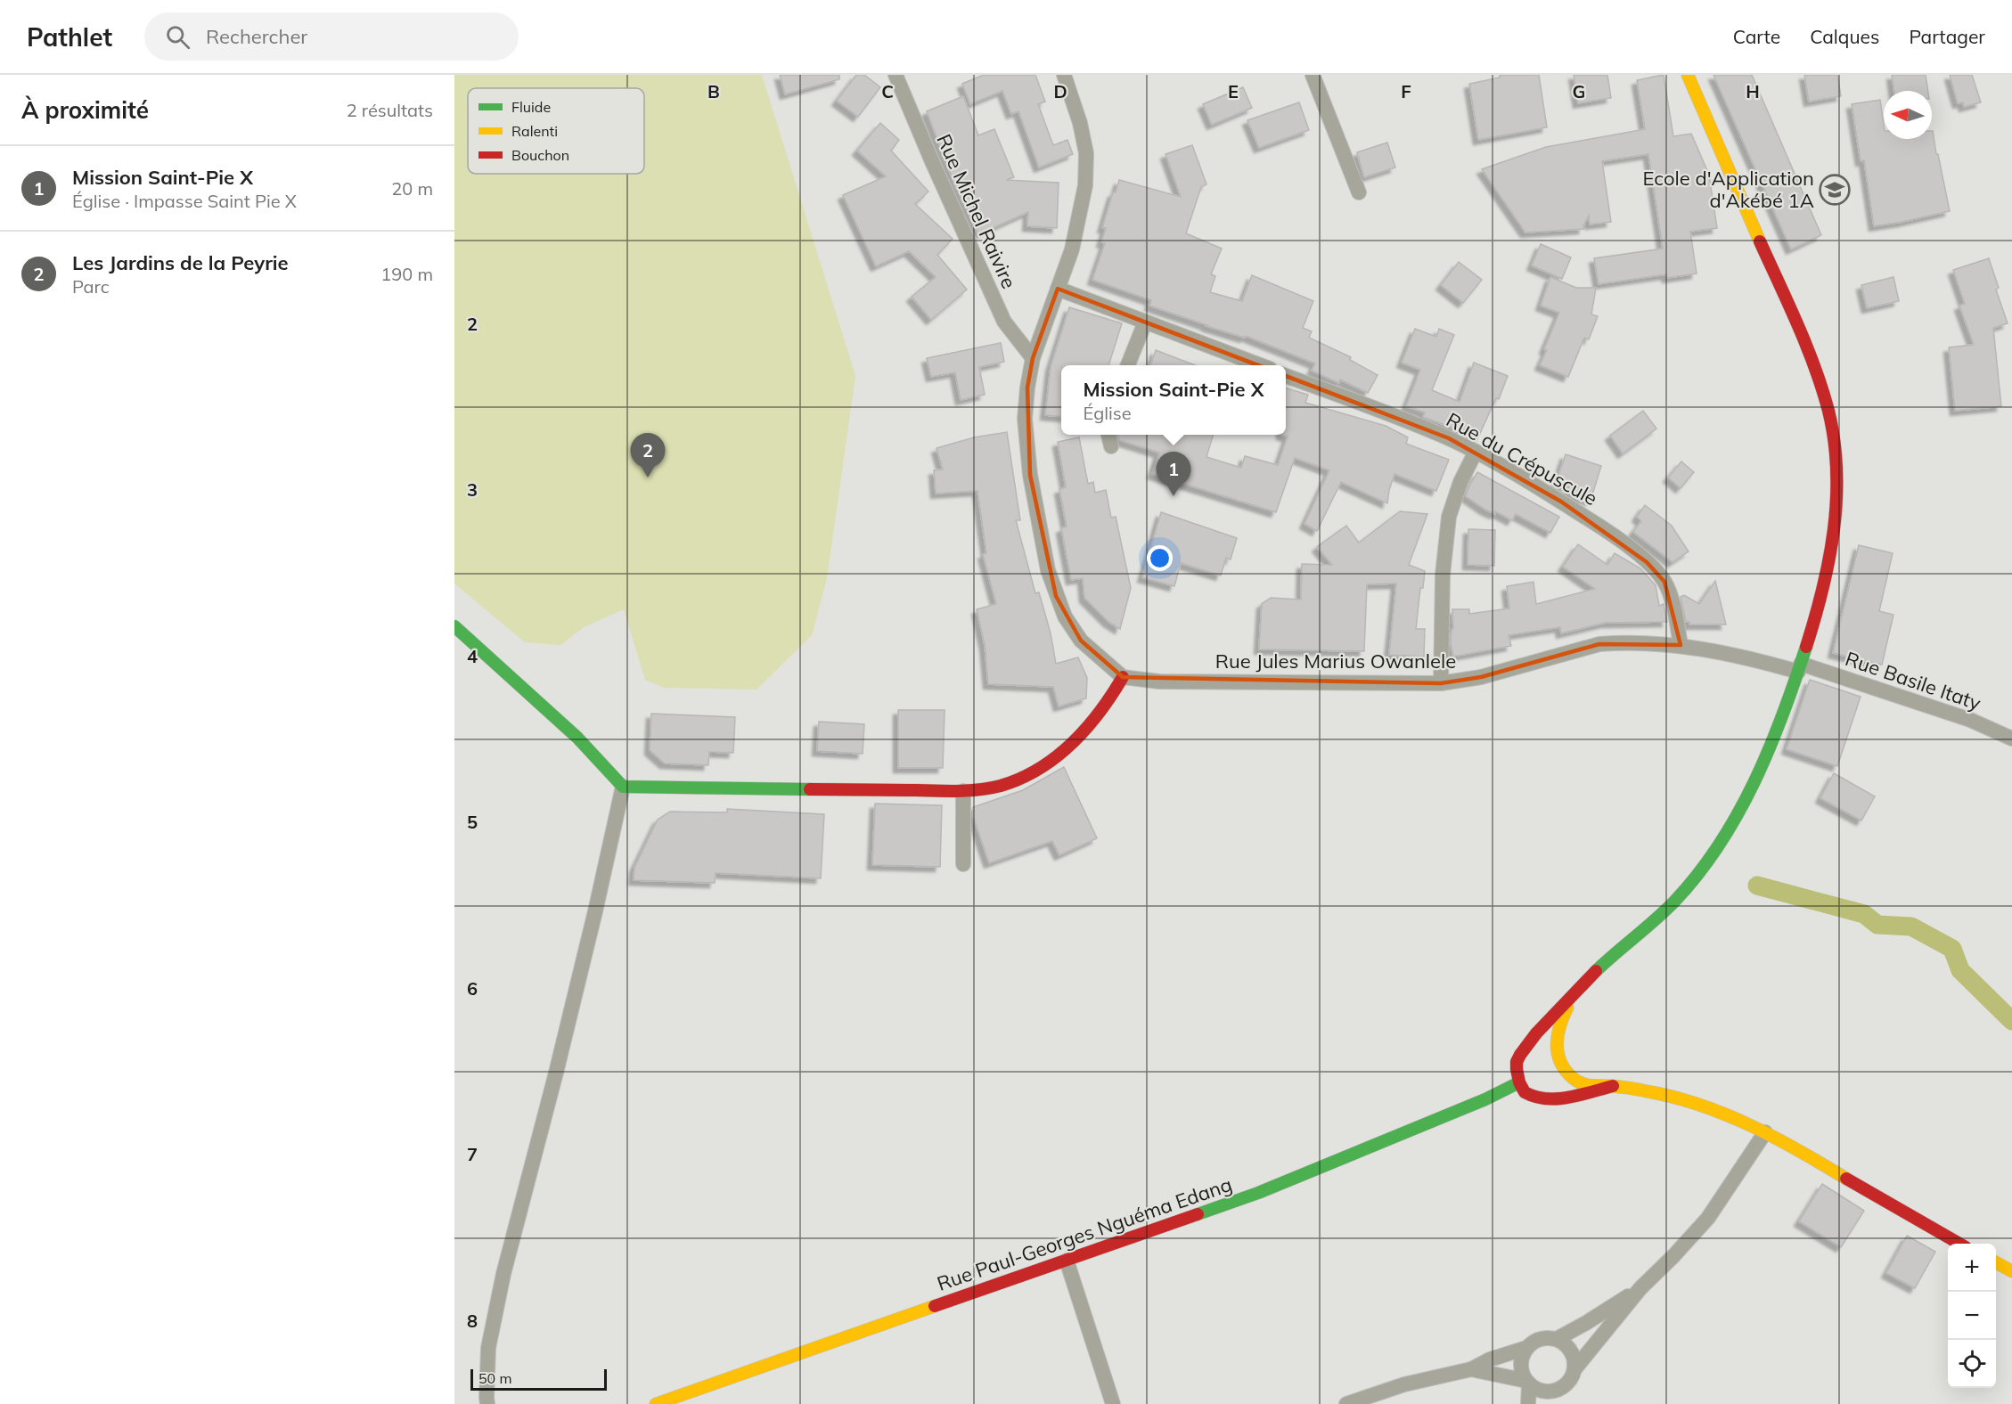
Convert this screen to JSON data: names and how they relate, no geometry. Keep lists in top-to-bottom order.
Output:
{
  "streets": {
    "main road": ["Rue Paul-Georges Nguéma Edang"],
    "street": [
      "Rue Michel Raivire",
      "Rue du Crépuscule",
      "Rue Jules Marius Owanlele",
      "Rue Basile Itaty"
    ]
  },
  "crossings": [
    ["Rue du Crépuscule", "Rue Jules Marius Owanlele"],
    ["Rue Jules Marius Owanlele", "Rue Basile Itaty"]
  ],
  "places": {
    "school or university": ["Ecole d'Application d'Akébé 1A"]
  },
  "legend": ["Fluide", "Ralenti", "Bouchon"],
  "scale_bar": "50 m",
  "north": "left",
  "page": {
    "header": "Pathlet",
    "search": "Rechercher",
    "nav": ["Carte", "Calques", "Partager"],
    "heading": ["À proximité", "2 résultats"],
    "list": [
      {
        "mark": "1",
        "name": "Mission Saint-Pie X",
        "note": "Église · Impasse Saint Pie X",
        "value": "20 m"
      },
      {
        "mark": "2",
        "name": "Les Jardins de la Peyrie",
        "note": "Parc",
        "value": "190 m"
      }
    ],
    "popup": ["Mission Saint-Pie X", "Église"],
    "pins": ["2", "1"],
    "map_buttons": ["+", "−"],
    "scale": "50 m"
  },
  "grid": {
    "columns": [
      "B",
      "C",
      "D",
      "E",
      "F",
      "G",
      "H"
    ],
    "rows": [
      "2",
      "3",
      "4",
      "5",
      "6",
      "7",
      "8"
    ]
  }
}
